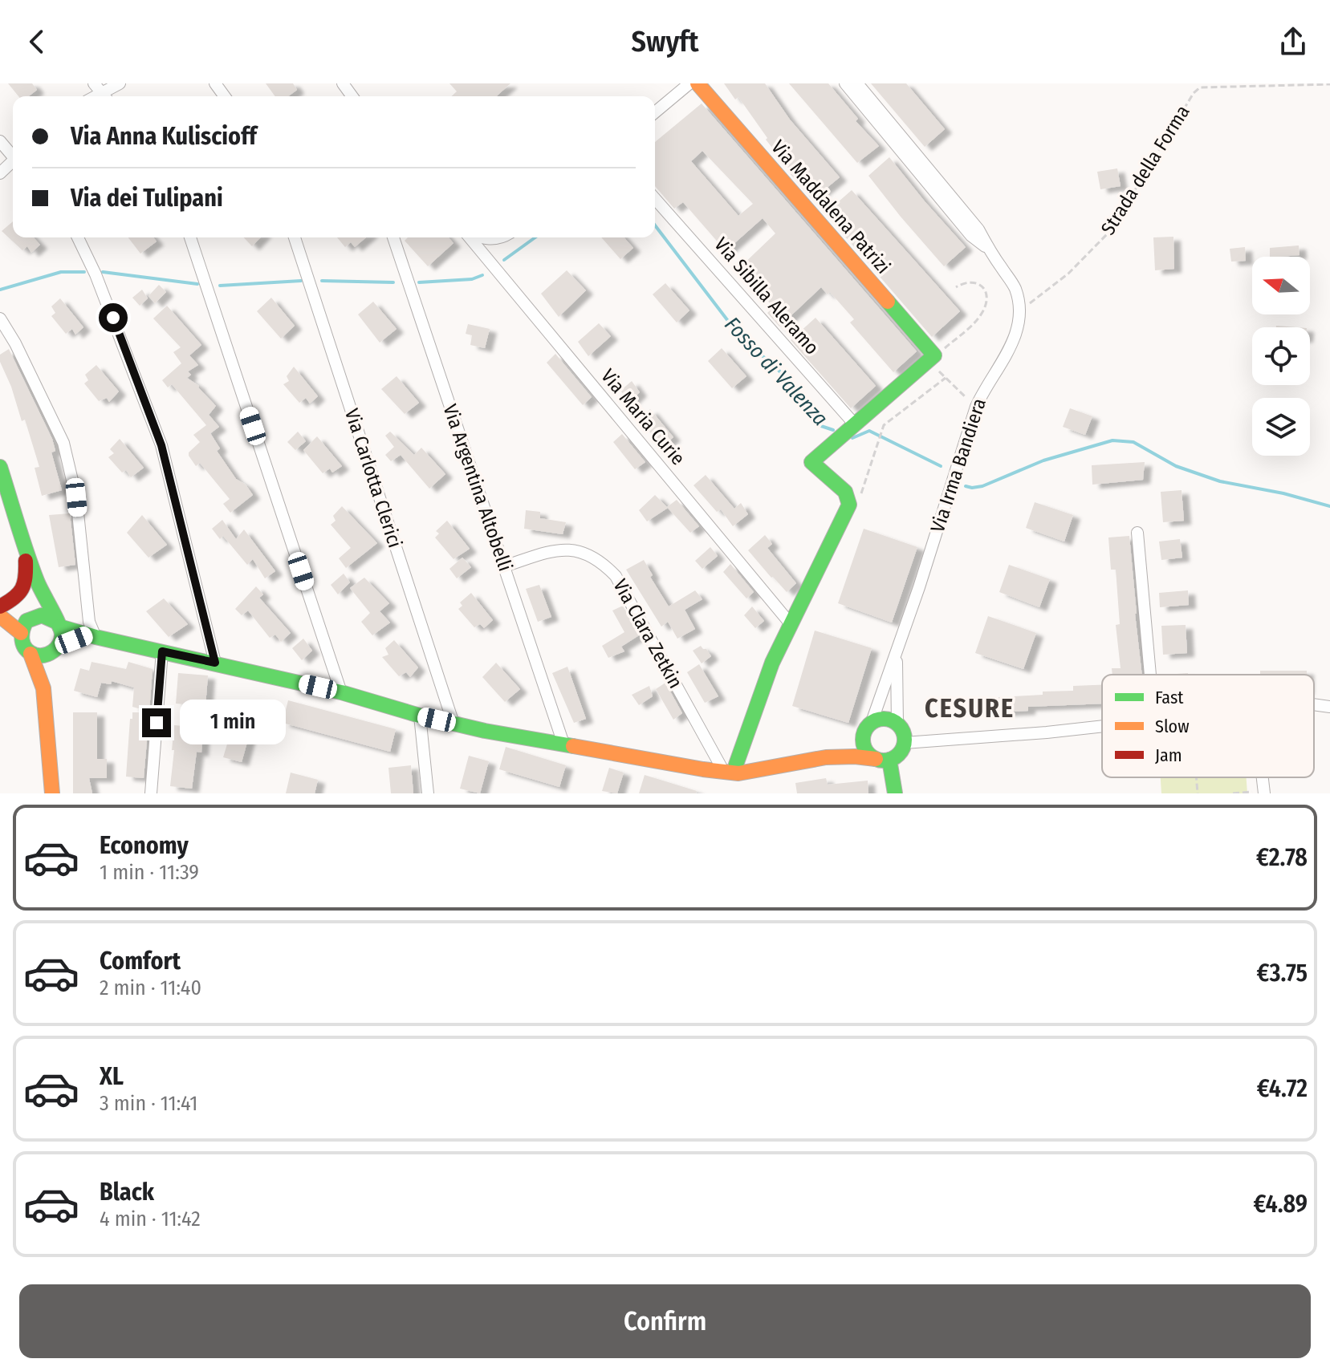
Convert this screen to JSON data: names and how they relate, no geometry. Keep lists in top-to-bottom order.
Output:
{
  "streets": {
    "street": [
      "Via Maddalena Patrizi",
      "Via Sibilla Aleramo",
      "Via Maria Curie",
      "Via Irma Bandiera",
      "Via Carlotta Clerici",
      "Via Argentina Altobelli",
      "Via Clara Zetkin"
    ],
    "path": ["Strada della Forma"]
  },
  "crossings": [
    ["Strada della Forma", "Via Irma Bandiera"],
    ["Via Argentina Altobelli", "Via Clara Zetkin"]
  ],
  "districts": ["CESURE"],
  "water": ["Fosso di Valenza"],
  "legend": ["Fast", "Slow", "Jam"],
  "north": "left",
  "page": {
    "header": "Swyft",
    "banner": ["Via Anna Kuliscioff", "Via dei Tulipani"],
    "bubble": "1 min",
    "list": [
      {
        "name": "Economy",
        "note": "1 min · 11:39",
        "value": "€2.78"
      },
      {
        "name": "Comfort",
        "note": "2 min · 11:40",
        "value": "€3.75"
      },
      {
        "name": "XL",
        "note": "3 min · 11:41",
        "value": "€4.72"
      },
      {
        "name": "Black",
        "note": "4 min · 11:42",
        "value": "€4.89"
      }
    ],
    "buttons": "Confirm"
  }
}
